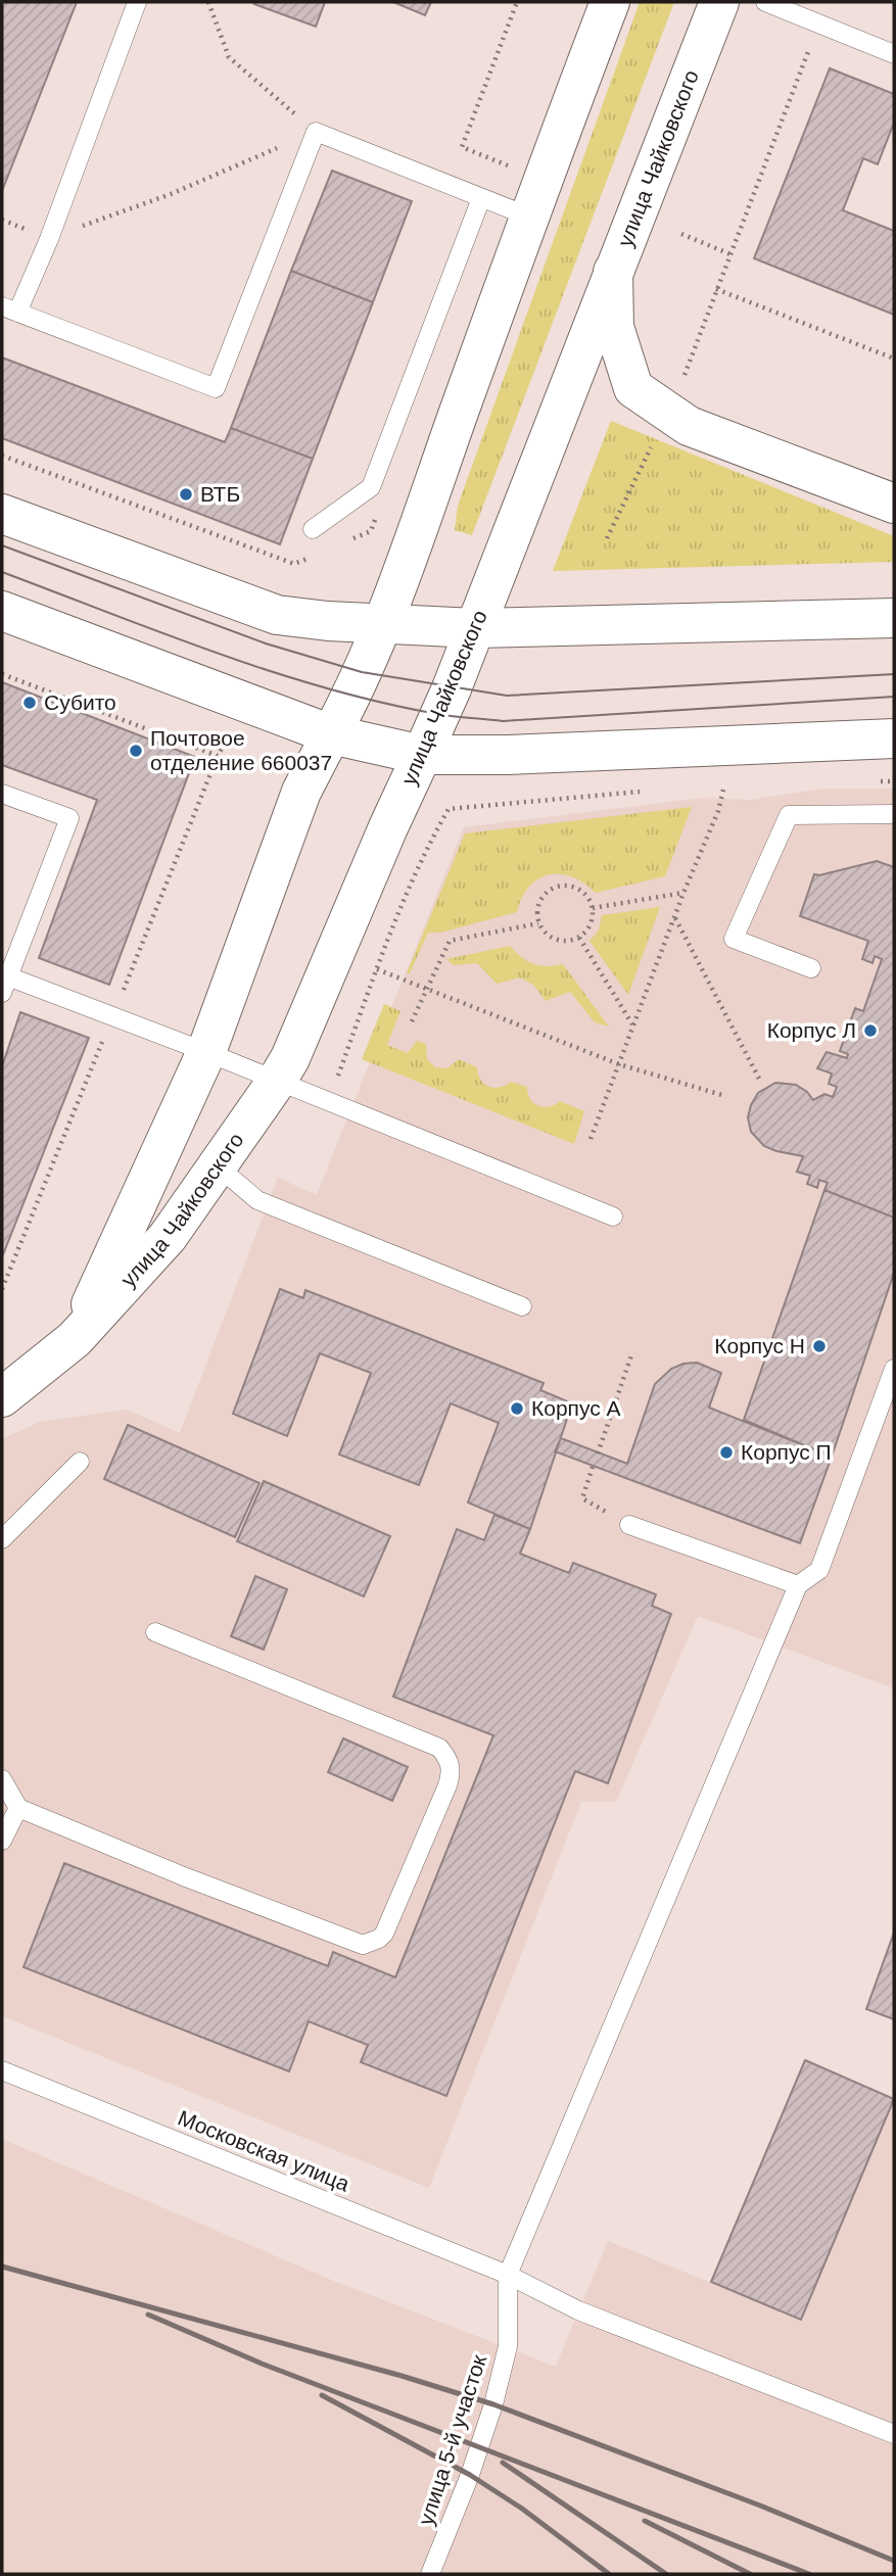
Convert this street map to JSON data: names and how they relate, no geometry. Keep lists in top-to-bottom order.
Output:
{
  "streets": {
    "main road": ["улица Чайковского"],
    "lane": ["Московская улица", "улица 5-й участок"]
  },
  "crossings": [
    ["Московская улица", "улица 5-й участок"]
  ],
  "places": [
    "ВТБ",
    "Субито",
    "Почтовое отделение 660037",
    "Корпус Л",
    "Корпус Н",
    "Корпус А",
    "Корпус П"
  ]
}
